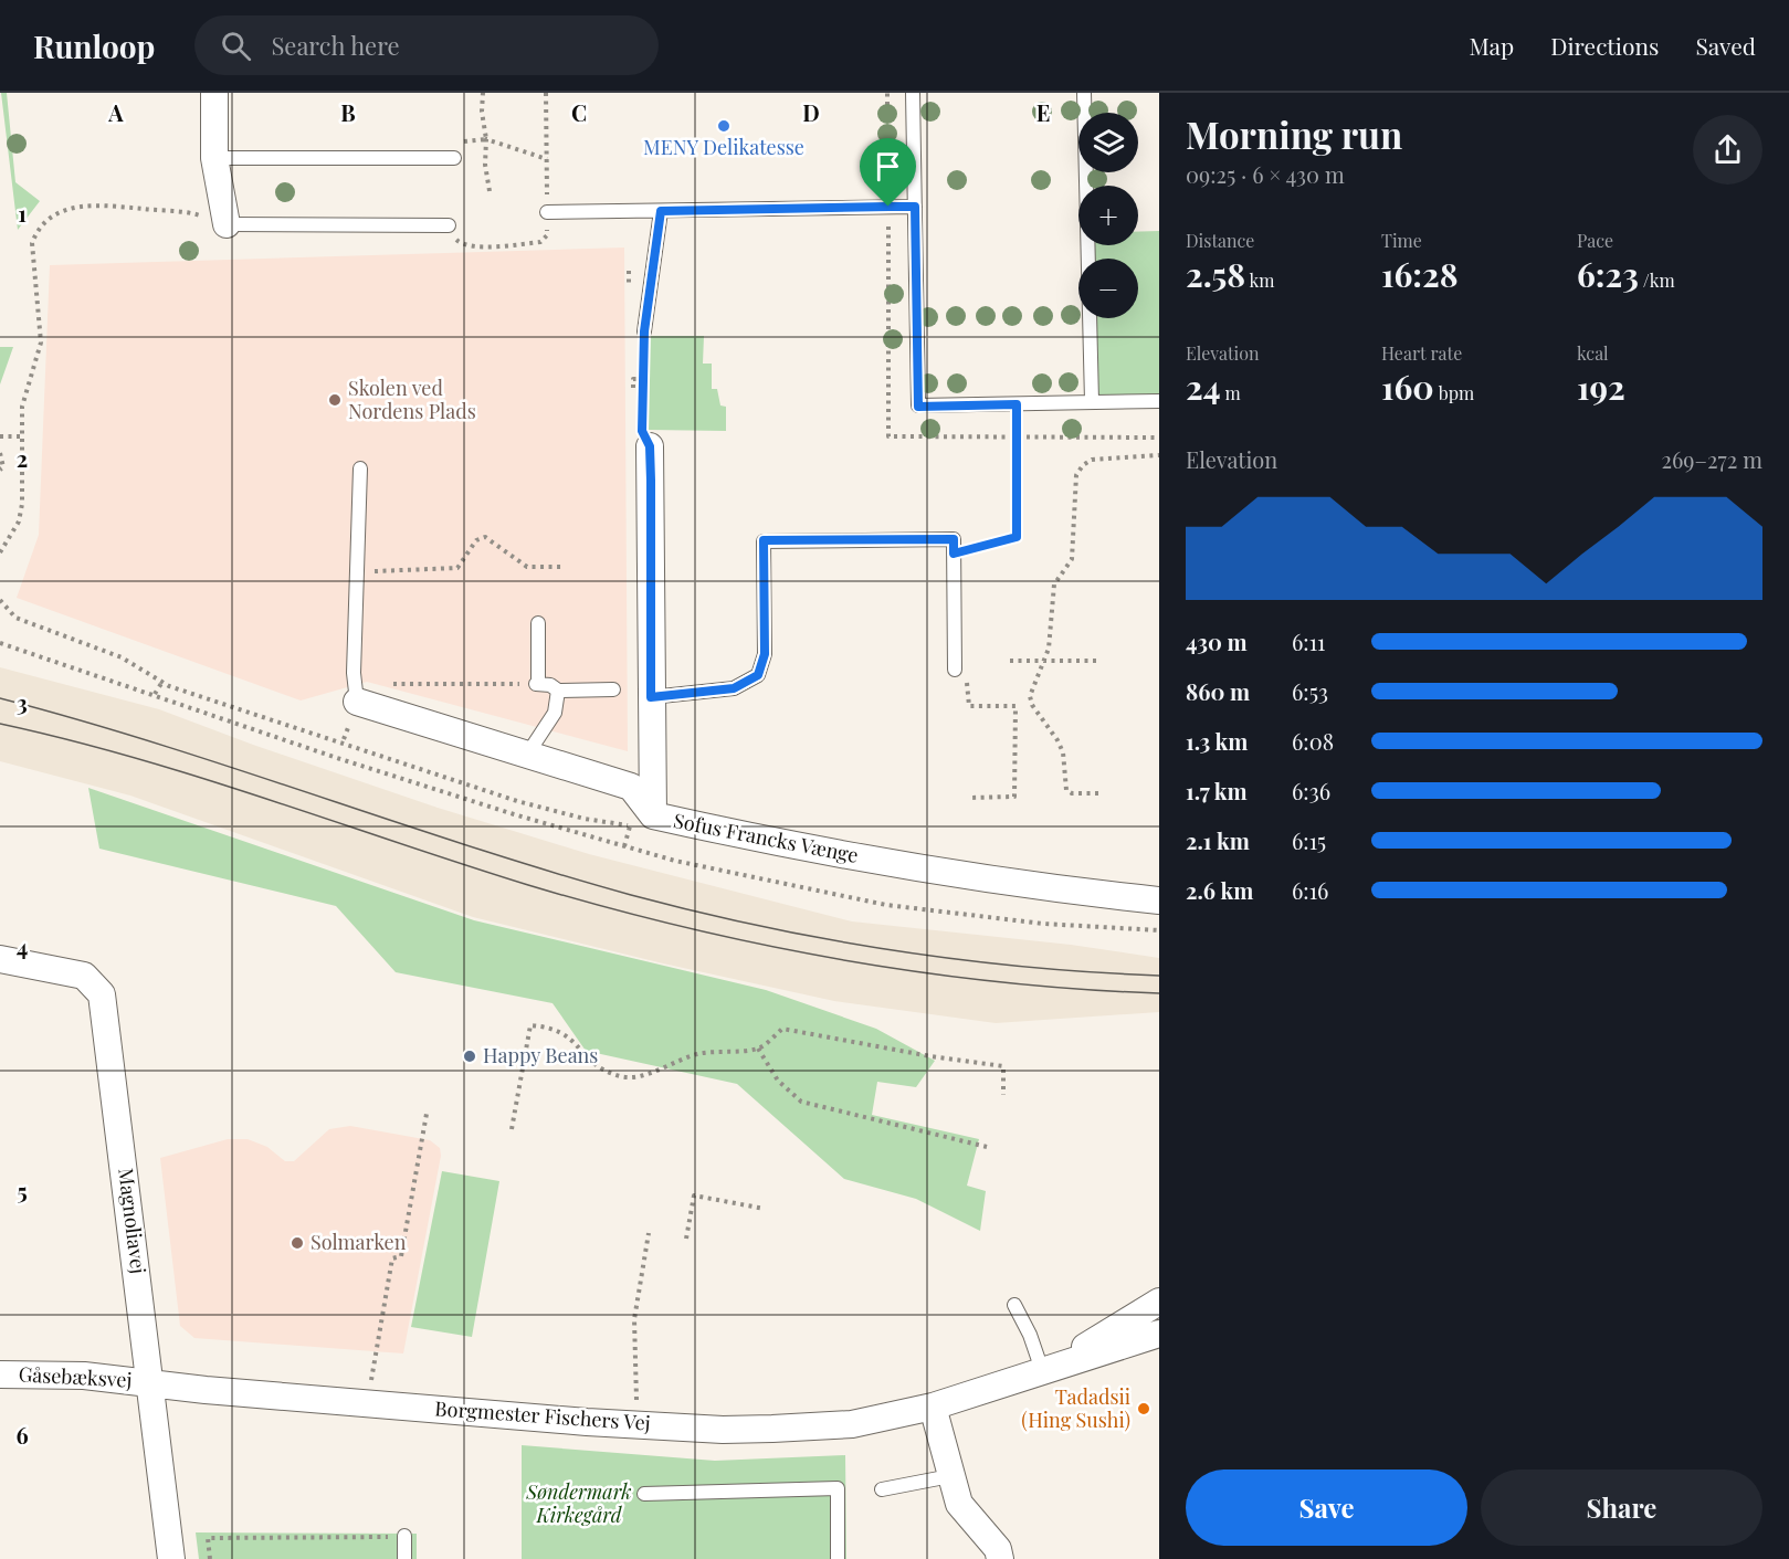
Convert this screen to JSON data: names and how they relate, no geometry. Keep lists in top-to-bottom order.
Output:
{
  "streets": {
    "street": [
      "Sofus Francks Vænge",
      "Magnoliavej",
      "Gåsebæksvej",
      "Borgmester Fischers Vej"
    ]
  },
  "crossings": [
    ["Magnoliavej", "Gåsebæksvej"],
    ["Magnoliavej", "Borgmester Fischers Vej"],
    ["Gåsebæksvej", "Borgmester Fischers Vej"]
  ],
  "parks": ["Søndermark Kirkegård"],
  "places": [
    "MENY Delikatesse",
    "Skolen ved Nordens Plads",
    "Happy Beans",
    "Solmarken",
    "Tadadsii (Hing Sushi)"
  ],
  "page": {
    "header": "Runloop",
    "search": "Search here",
    "nav": ["Map", "Directions", "Saved"],
    "heading": ["Morning run", "09:25 · 6 × 430 m"],
    "map_buttons": ["+", "−"],
    "stats": [
      ["Distance", "2.58 km"],
      ["Time", "16:28"],
      ["Pace", "6:23 /km"],
      ["Elevation", "24 m"],
      ["Heart rate", "160 bpm"],
      ["kcal", "192"]
    ],
    "chart": ["Elevation", "269–272 m"],
    "list": [
      {
        "name": "430 m",
        "note": "6:11"
      },
      {
        "name": "860 m",
        "note": "6:53"
      },
      {
        "name": "1.3 km",
        "note": "6:08"
      },
      {
        "name": "1.7 km",
        "note": "6:36"
      },
      {
        "name": "2.1 km",
        "note": "6:15"
      },
      {
        "name": "2.6 km",
        "note": "6:16"
      }
    ],
    "buttons": ["Save", "Share"]
  },
  "grid": {
    "columns": [
      "A",
      "B",
      "C",
      "D",
      "E"
    ],
    "rows": [
      "1",
      "2",
      "3",
      "4",
      "5",
      "6"
    ]
  }
}
